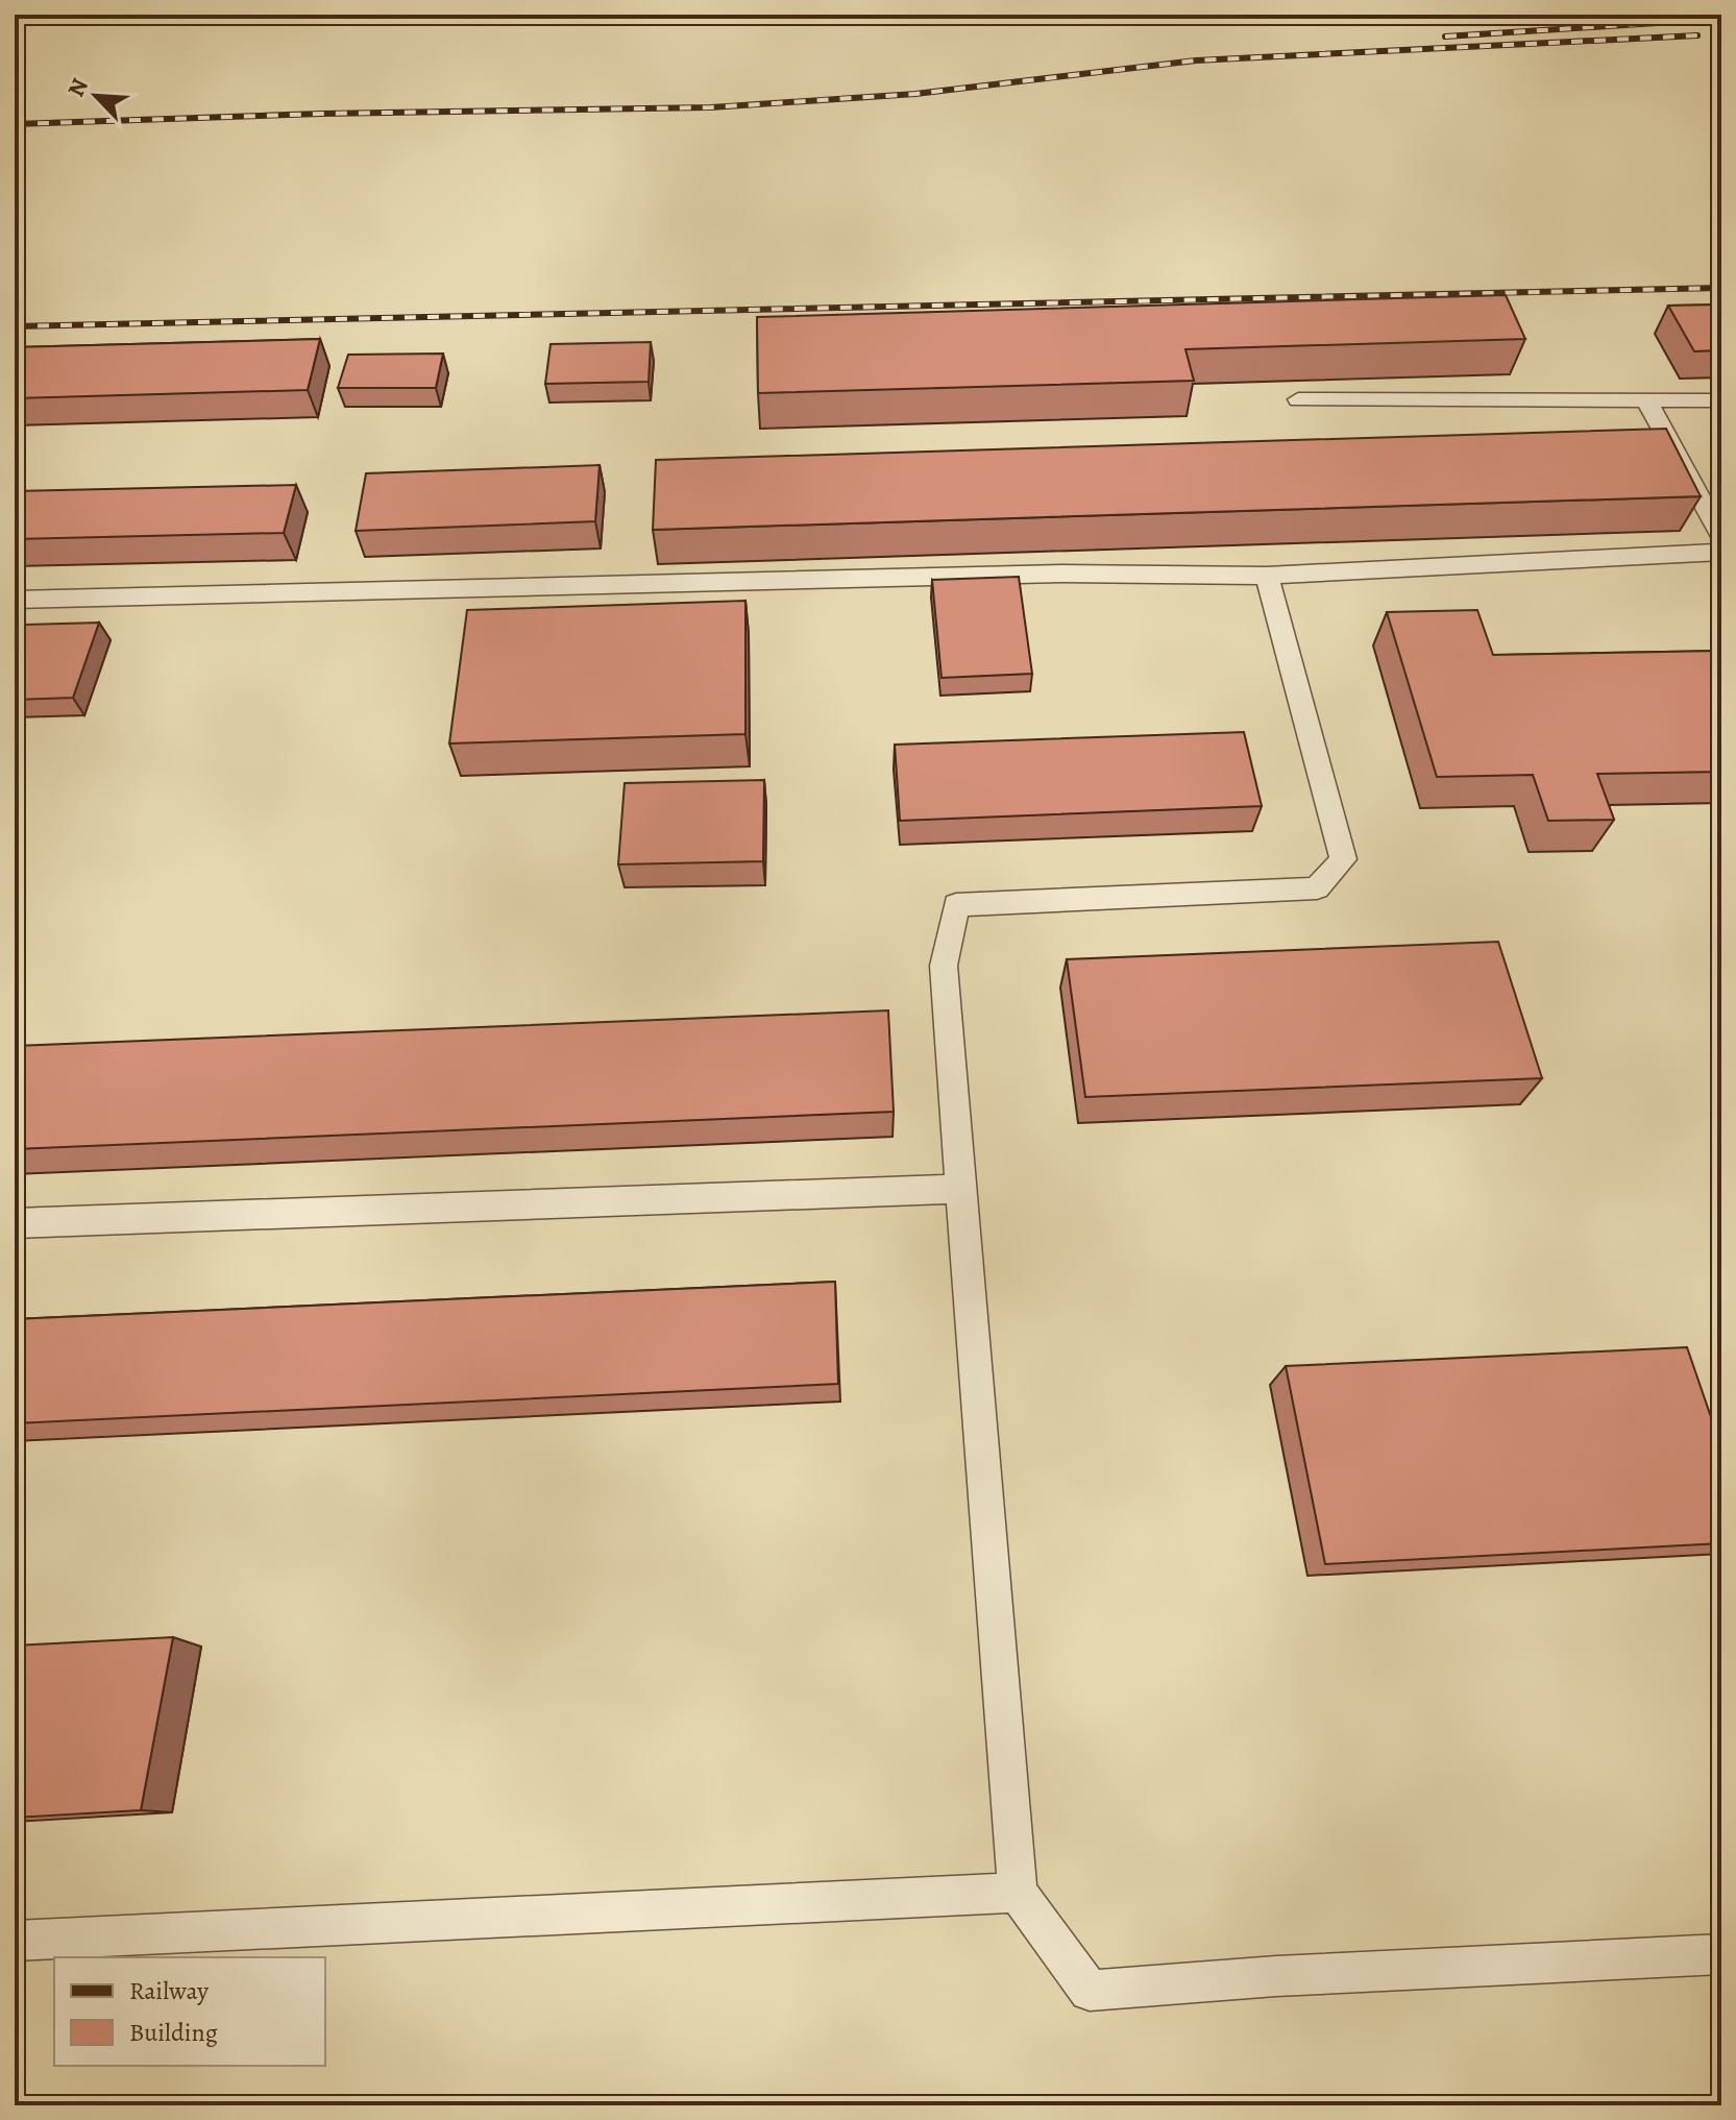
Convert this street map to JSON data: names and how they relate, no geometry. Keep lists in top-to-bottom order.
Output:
{
  "legend": ["Railway", "Building"],
  "north": "top left"
}
